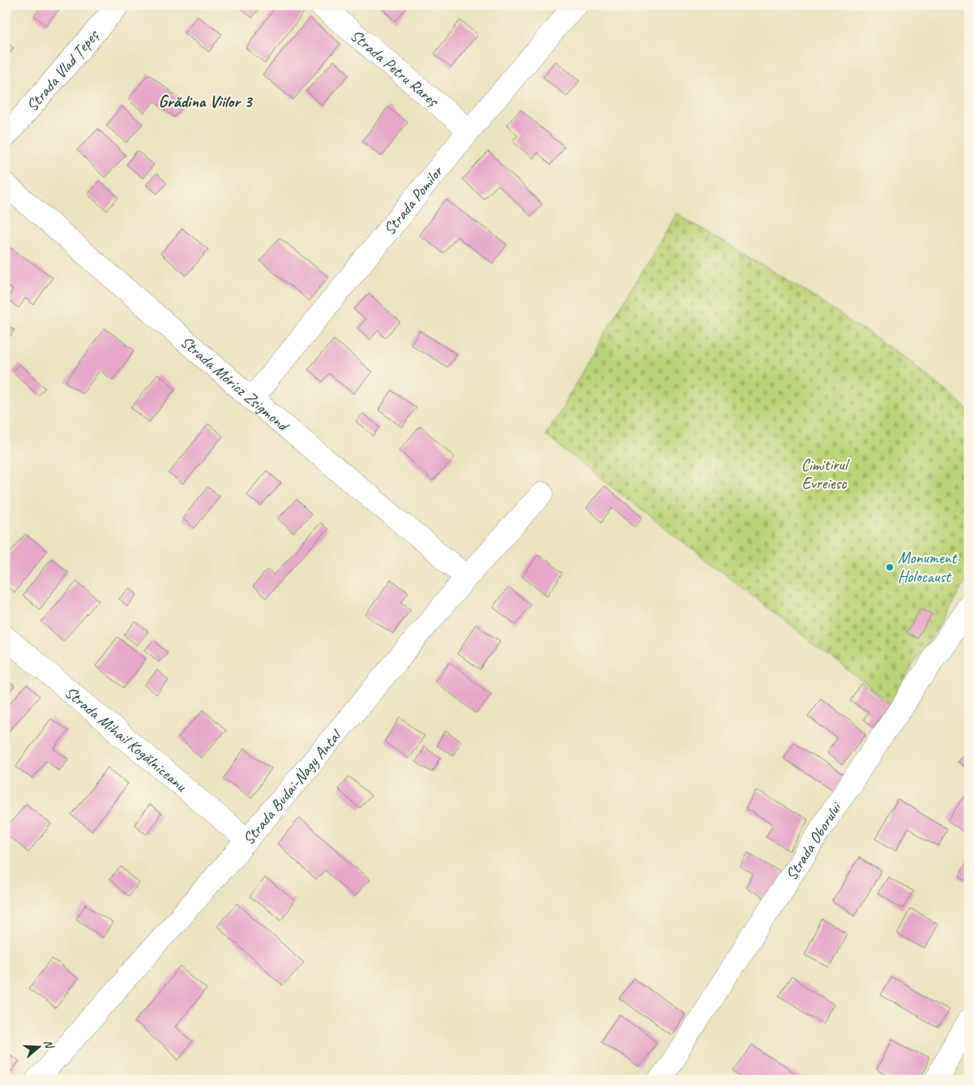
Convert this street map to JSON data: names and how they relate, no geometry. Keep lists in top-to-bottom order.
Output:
{
  "streets": {
    "street": [
      "Strada Petru Rareș",
      "Strada Vlad Țepeș",
      "Strada Pomilor",
      "Strada Móricz Zsigmond",
      "Strada Mihail Kogălniceanu",
      "Strada Budai-Nagy Antal",
      "Strada Oborului"
    ]
  },
  "crossings": [
    ["Strada Petru Rareș", "Strada Pomilor"],
    ["Strada Pomilor", "Strada Móricz Zsigmond"],
    ["Strada Móricz Zsigmond", "Strada Budai-Nagy Antal"],
    ["Strada Mihail Kogălniceanu", "Strada Budai-Nagy Antal"]
  ],
  "districts": ["Grădina Viilor 3"],
  "parks": ["Cimitirul Evreiesc"],
  "places": ["Monument Holocaust"],
  "north": "right"
}
